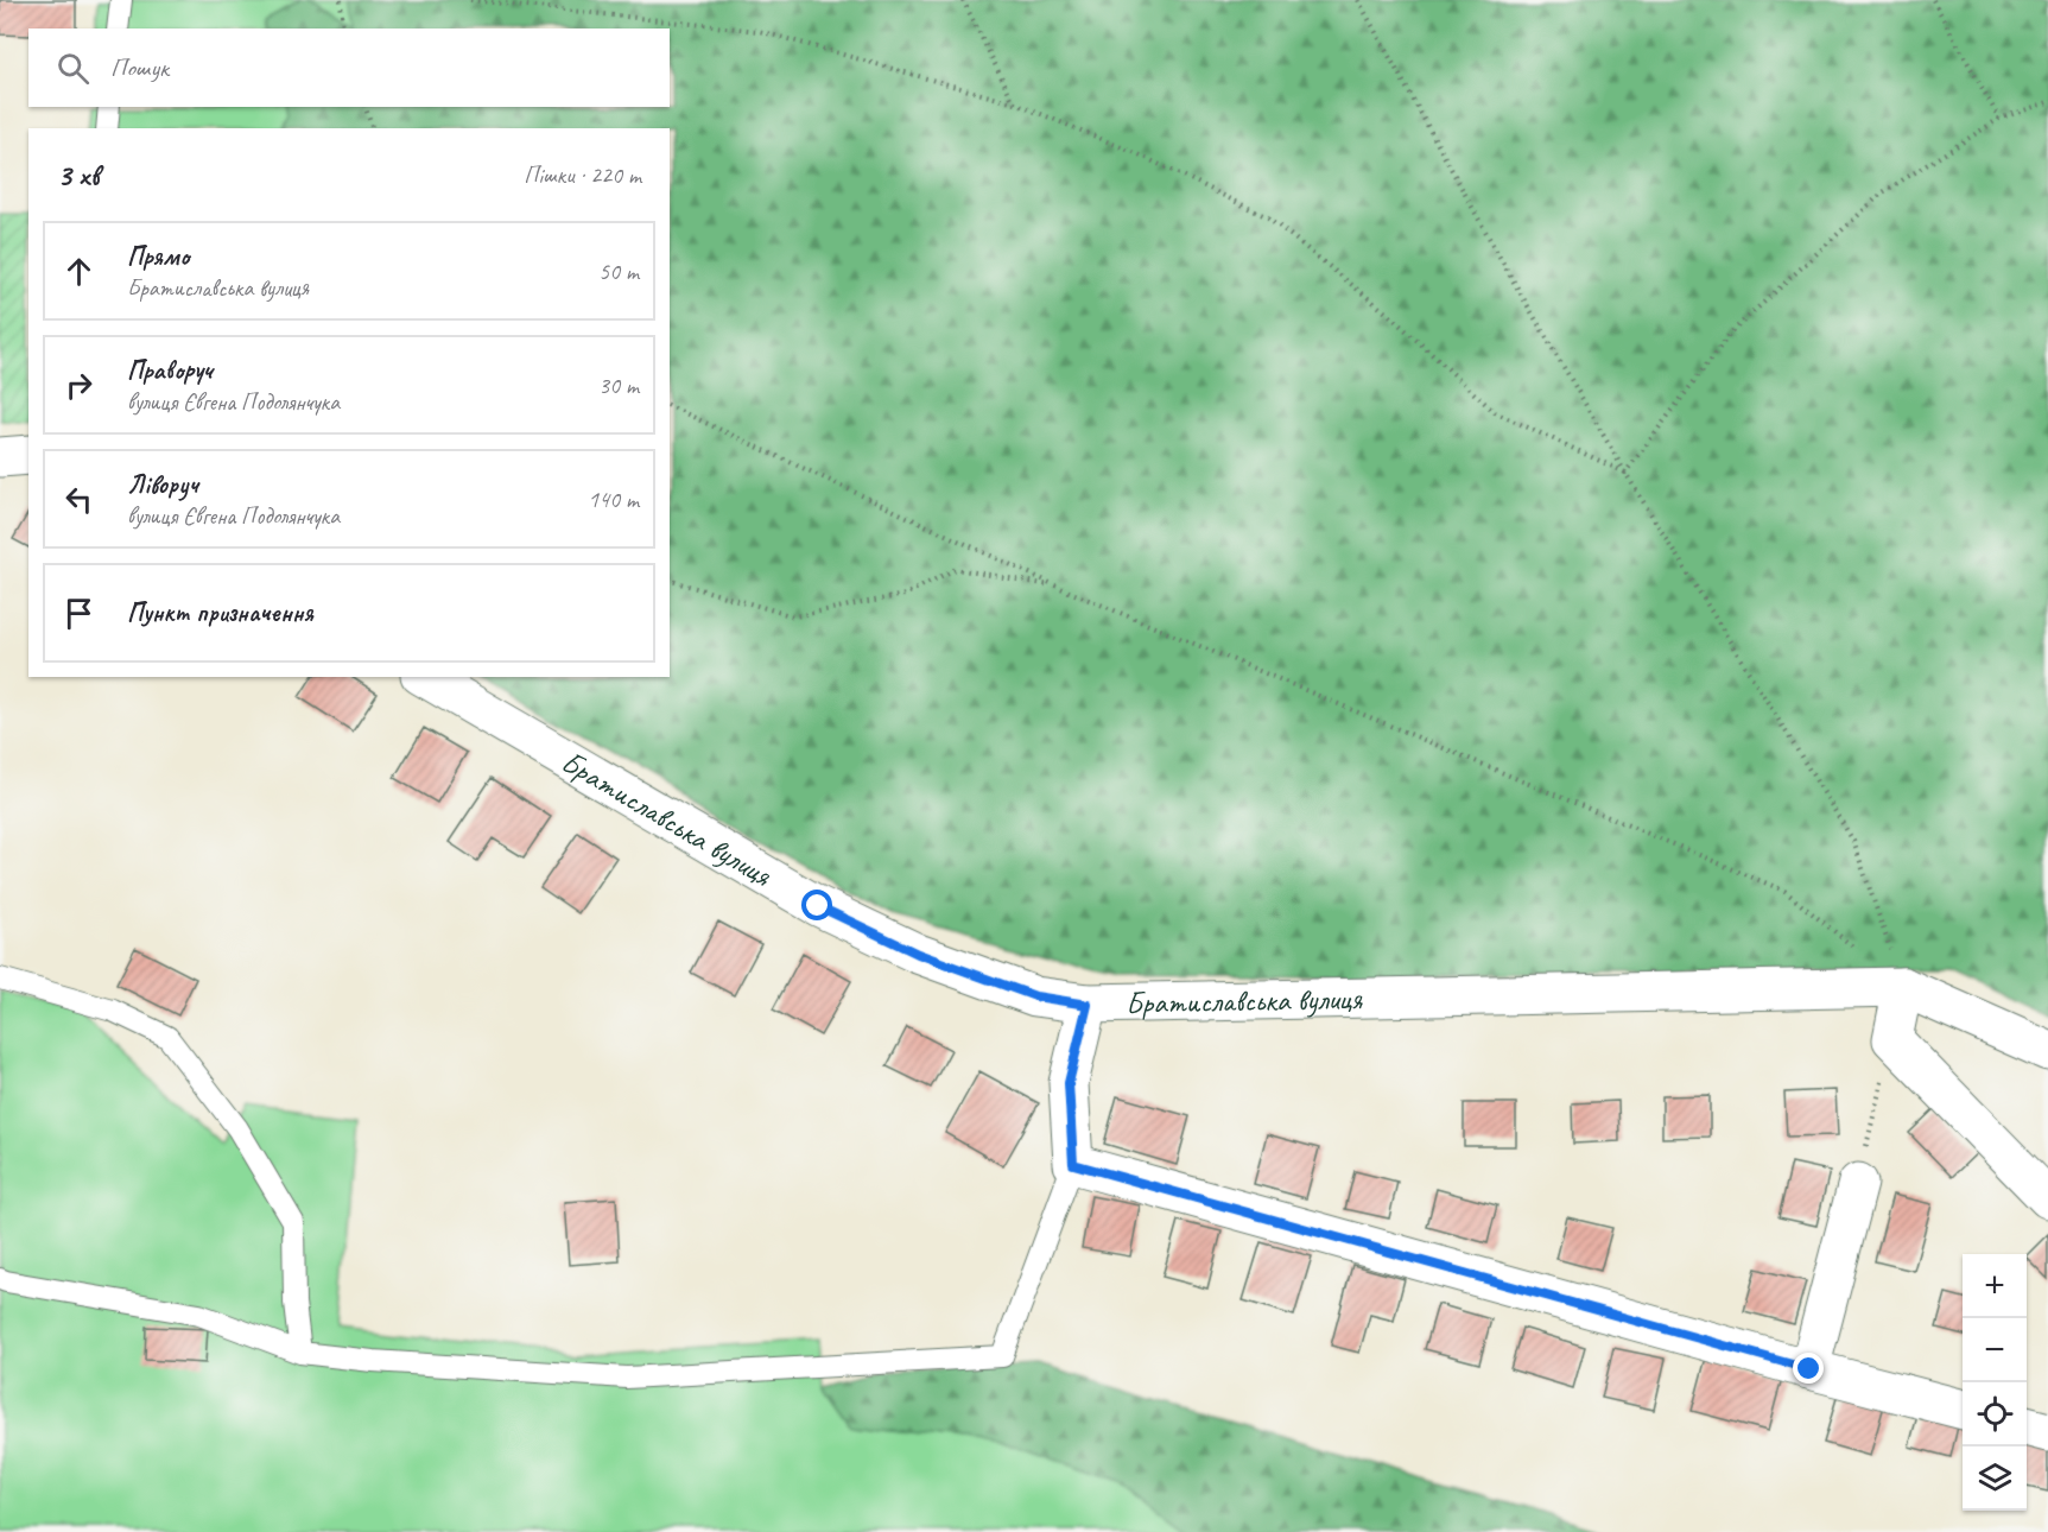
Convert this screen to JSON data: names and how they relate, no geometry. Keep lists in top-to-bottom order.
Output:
{
  "streets": {
    "street": ["Братиславська вулиця"]
  },
  "page": {
    "search": "Пошук",
    "heading": ["3 хв", "Пішки · 220 m"],
    "list": [
      ["Прямо", "Братиславська вулиця", "50 m"],
      ["Праворуч", "вулиця Євгена Подолянчука", "30 m"],
      ["Ліворуч", "вулиця Євгена Подолянчука", "140 m"],
      "Пункт призначення"
    ],
    "map_buttons": ["+", "−"]
  }
}
